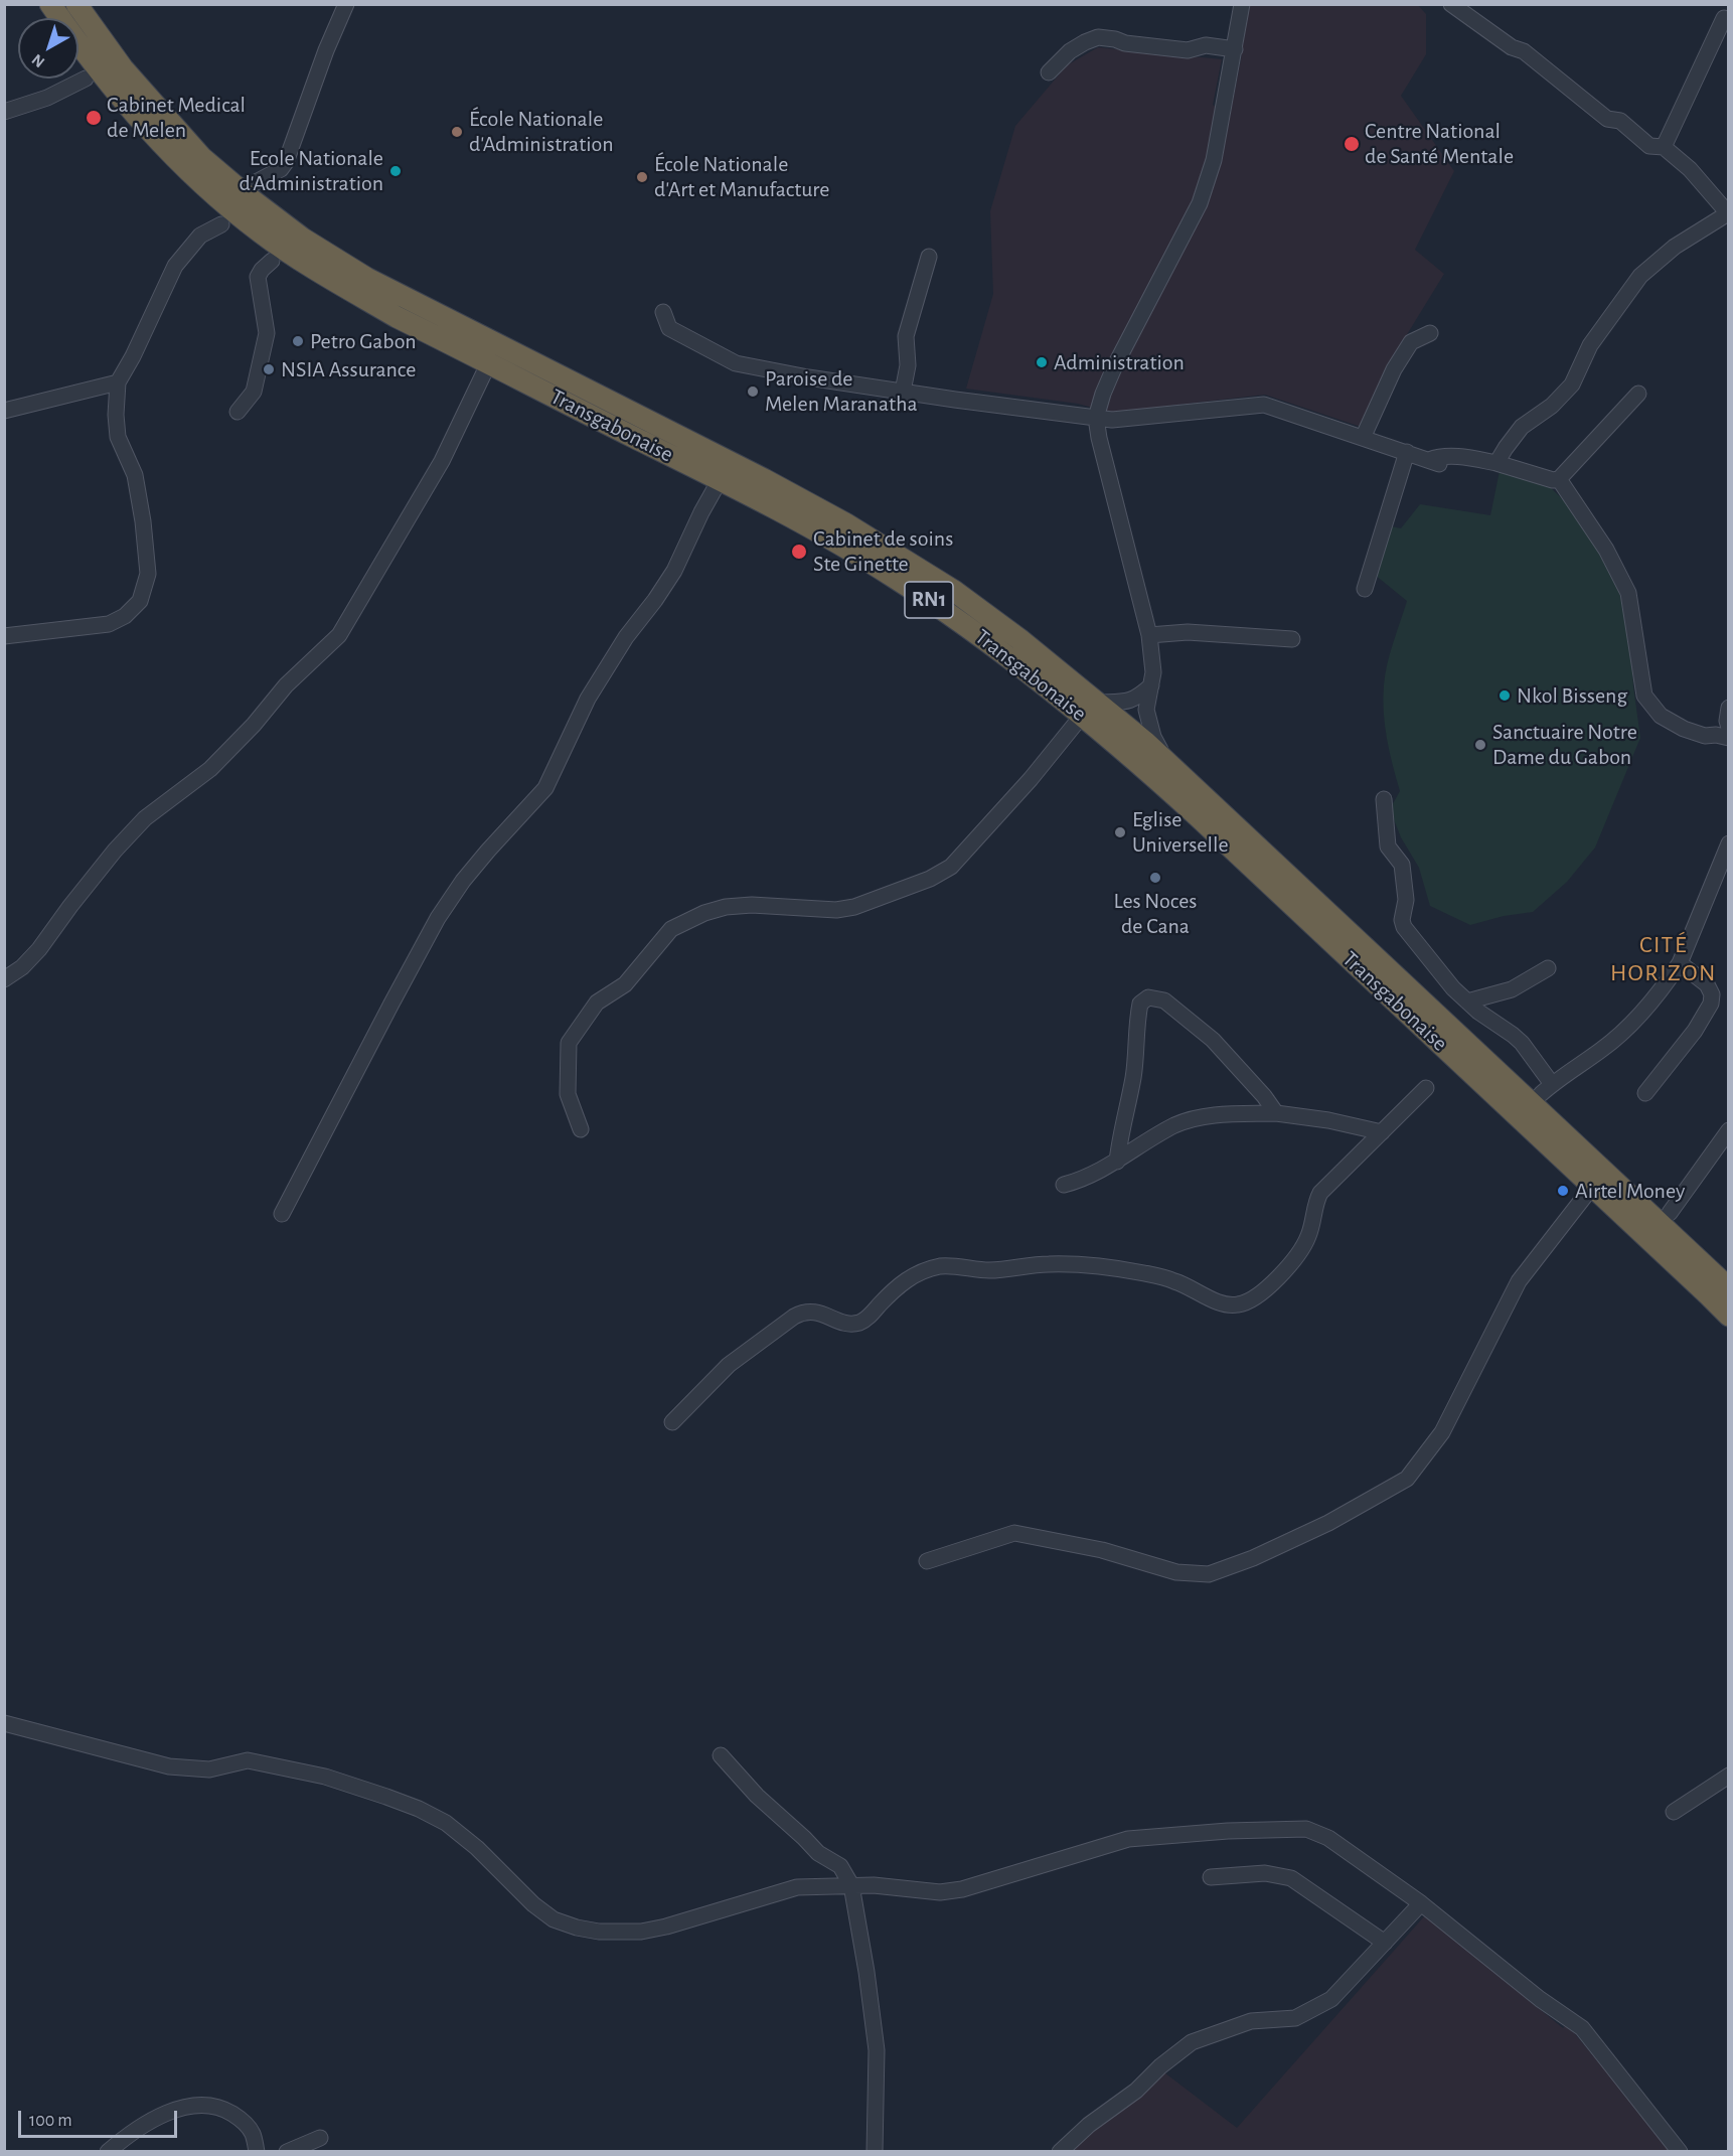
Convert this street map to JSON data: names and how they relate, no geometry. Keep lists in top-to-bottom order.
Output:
{
  "streets": {
    "highway": ["Transgabonaise", "RN1"]
  },
  "districts": ["CITÉ HORIZON"],
  "places": [
    "Cabinet Medical de Melen",
    "École Nationale d'Administration",
    "Centre National de Santé Mentale",
    "Ecole Nationale d'Administration",
    "École Nationale d'Art et Manufacture",
    "Petro Gabon",
    "Administration",
    "NSIA Assurance",
    "Paroise de Melen Maranatha",
    "Cabinet de soins Ste Ginette",
    "Nkol Bisseng",
    "Sanctuaire Notre Dame du Gabon",
    "Eglise Universelle",
    "Les Noces de Cana",
    "Airtel Money"
  ],
  "scale_bar": "100 m",
  "north": "bottom left"
}
